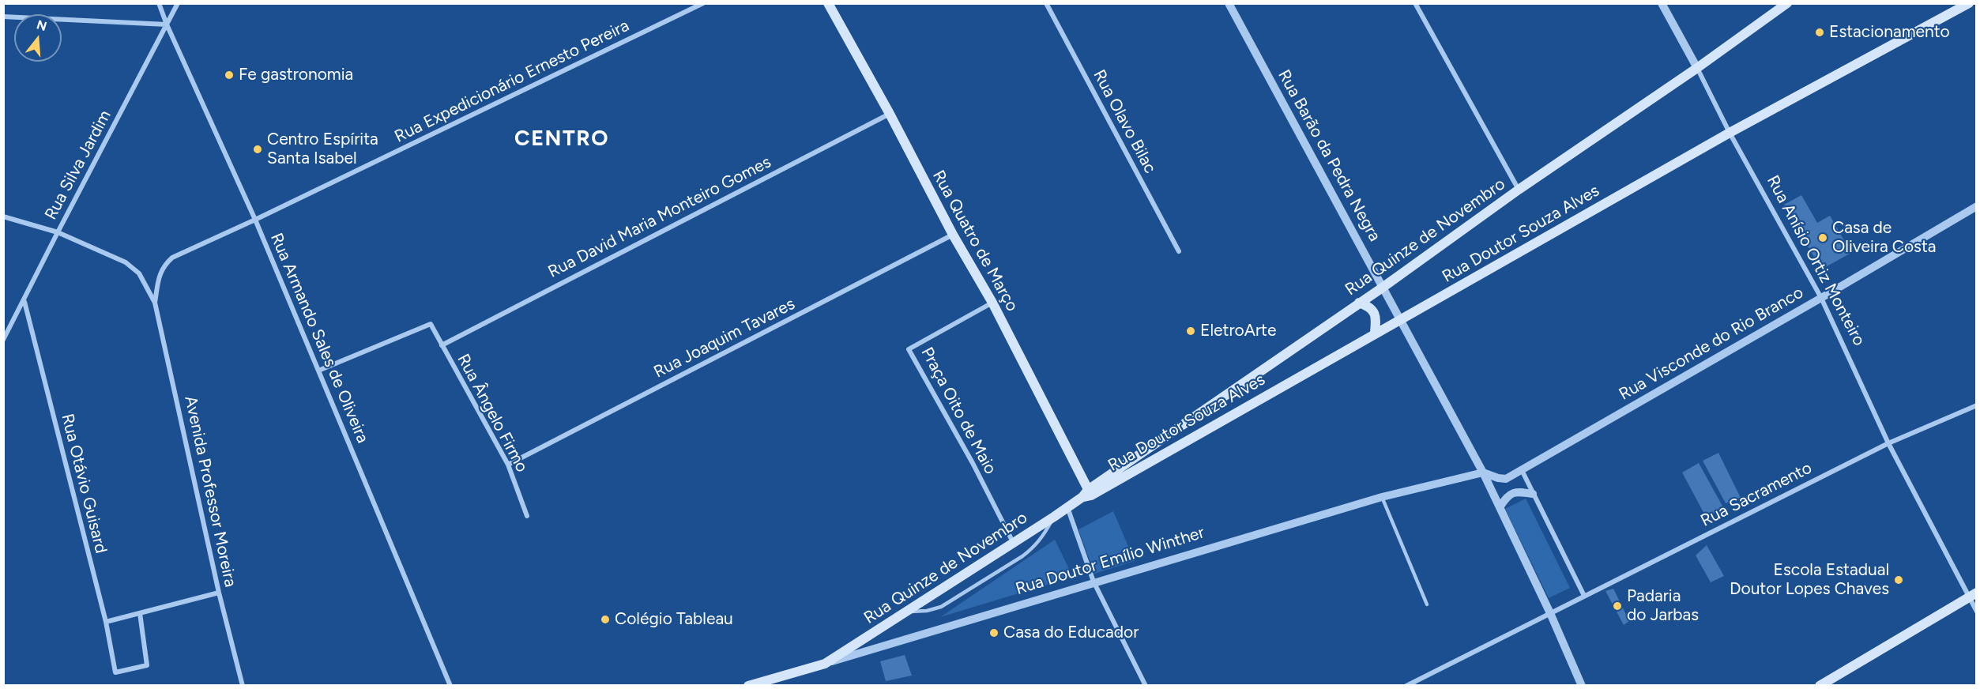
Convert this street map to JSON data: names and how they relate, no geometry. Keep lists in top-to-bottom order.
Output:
{
  "streets": {
    "main road": [
      "Rua Doutor Souza Alves",
      "Rua Quinze de Novembro",
      "Rua Quatro de Março",
      "Rua Doutor Emílio Winther"
    ],
    "street": [
      "Rua Expedicionário Ernesto Pereira",
      "Rua Olavo Bilac",
      "Rua Barão da Pedra Negra",
      "Rua Silva Jardim",
      "Rua David Maria Monteiro Gomes",
      "Rua Anísio Ortiz Monteiro",
      "Rua Armando Sales de Oliveira",
      "Rua Joaquim Tavares",
      "Rua Visconde do Rio Branco",
      "Praça Oito de Maio",
      "Rua Ângelo Firmo",
      "Rua Otávio Guisard",
      "Avenida Professor Moreira",
      "Rua Sacramento"
    ]
  },
  "crossings": [
    ["Rua Expedicionário Ernesto Pereira", "Rua Armando Sales de Oliveira"],
    ["Rua Expedicionário Ernesto Pereira", "Avenida Professor Moreira"],
    ["Rua Barão da Pedra Negra", "Rua Doutor Souza Alves"],
    ["Rua Barão da Pedra Negra", "Rua Quinze de Novembro"],
    ["Rua Barão da Pedra Negra", "Rua Visconde do Rio Branco"],
    ["Rua Barão da Pedra Negra", "Rua Sacramento"],
    ["Rua Barão da Pedra Negra", "Rua Doutor Emílio Winther"],
    ["Rua Silva Jardim", "Rua Armando Sales de Oliveira"],
    ["Rua Silva Jardim", "Rua Otávio Guisard"],
    ["Rua David Maria Monteiro Gomes", "Rua Quatro de Março"],
    ["Rua David Maria Monteiro Gomes", "Rua Ângelo Firmo"],
    ["Rua Doutor Souza Alves", "Rua Quinze de Novembro"],
    ["Rua Doutor Souza Alves", "Rua Quatro de Março"],
    ["Rua Doutor Souza Alves", "Rua Anísio Ortiz Monteiro"],
    ["Rua Quinze de Novembro", "Rua Quatro de Março"],
    ["Rua Quinze de Novembro", "Rua Anísio Ortiz Monteiro"],
    ["Rua Quinze de Novembro", "Praça Oito de Maio"],
    ["Rua Quinze de Novembro", "Rua Doutor Emílio Winther"],
    ["Rua Quatro de Março", "Rua Joaquim Tavares"],
    ["Rua Quatro de Março", "Praça Oito de Maio"],
    ["Rua Anísio Ortiz Monteiro", "Rua Visconde do Rio Branco"],
    ["Rua Anísio Ortiz Monteiro", "Rua Sacramento"],
    ["Rua Armando Sales de Oliveira", "Rua Ângelo Firmo"],
    ["Rua Joaquim Tavares", "Rua Ângelo Firmo"],
    ["Rua Visconde do Rio Branco", "Rua Doutor Emílio Winther"]
  ],
  "districts": ["CENTRO"],
  "places": [
    "Estacionamento",
    "Fe gastronomia",
    "Centro Espírita Santa Isabel",
    "Casa de Oliveira Costa",
    "EletroArte",
    "Escola Estadual Doutor Lopes Chaves",
    "Padaria do Jarbas",
    "Colégio Tableau",
    "Casa do Educador"
  ],
  "north": "top"
}
